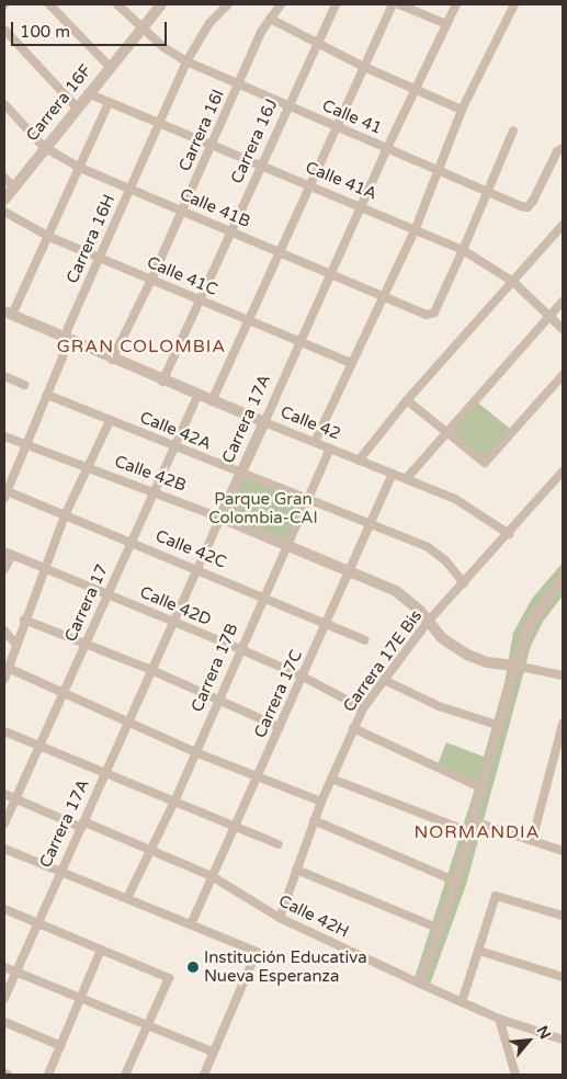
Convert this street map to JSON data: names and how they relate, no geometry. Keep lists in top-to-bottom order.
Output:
{
  "streets": {
    "street": [
      "Carrera 16F",
      "Calle 41",
      "Carrera 16I",
      "Carrera 16J",
      "Calle 41A",
      "Calle 41B",
      "Carrera 16H",
      "Calle 41C",
      "Carrera 17A",
      "Calle 42",
      "Calle 42A",
      "Calle 42B",
      "Calle 42C",
      "Carrera 17",
      "Calle 42D",
      "Carrera 17E Bis",
      "Carrera 17B",
      "Carrera 17C",
      "Calle 42H"
    ]
  },
  "crossings": [
    ["Carrera 16F", "Calle 41"],
    ["Carrera 16F", "Calle 41A"],
    ["Carrera 16F", "Calle 41B"],
    ["Calle 41", "Carrera 16I"],
    ["Calle 41", "Carrera 16J"],
    ["Calle 41", "Carrera 16H"],
    ["Calle 41", "Carrera 17A"],
    ["Carrera 16I", "Calle 41A"],
    ["Carrera 16I", "Calle 41B"],
    ["Carrera 16I", "Calle 41C"],
    ["Carrera 16I", "Calle 42"],
    ["Carrera 16J", "Calle 41A"],
    ["Carrera 16J", "Calle 41B"],
    ["Carrera 16J", "Calle 41C"],
    ["Carrera 16J", "Calle 42"],
    ["Calle 41A", "Calle 41B"],
    ["Calle 41A", "Carrera 16H"],
    ["Calle 41A", "Carrera 17A"],
    ["Calle 41B", "Carrera 16H"],
    ["Calle 41B", "Carrera 17A"],
    ["Carrera 16H", "Calle 41C"],
    ["Carrera 16H", "Calle 42"],
    ["Carrera 16H", "Calle 42A"],
    ["Carrera 16H", "Calle 42B"],
    ["Carrera 16H", "Calle 42C"],
    ["Calle 41C", "Carrera 17A"],
    ["Carrera 17A", "Calle 42"],
    ["Carrera 17A", "Calle 42A"],
    ["Carrera 17A", "Calle 42B"],
    ["Carrera 17A", "Calle 42C"],
    ["Carrera 17A", "Calle 42D"],
    ["Carrera 17A", "Calle 42H"],
    ["Calle 42", "Carrera 17"],
    ["Calle 42", "Carrera 17E Bis"],
    ["Calle 42", "Carrera 17B"],
    ["Calle 42", "Carrera 17C"],
    ["Calle 42A", "Carrera 17"],
    ["Calle 42A", "Carrera 17E Bis"],
    ["Calle 42A", "Carrera 17B"],
    ["Calle 42A", "Carrera 17C"],
    ["Calle 42B", "Carrera 17"],
    ["Calle 42B", "Carrera 17E Bis"],
    ["Calle 42B", "Carrera 17B"],
    ["Calle 42B", "Carrera 17C"],
    ["Calle 42C", "Carrera 17"],
    ["Calle 42C", "Carrera 17B"],
    ["Calle 42C", "Carrera 17C"],
    ["Carrera 17", "Calle 42D"],
    ["Carrera 17", "Calle 42H"],
    ["Calle 42D", "Carrera 17E Bis"],
    ["Calle 42D", "Carrera 17B"],
    ["Calle 42D", "Carrera 17C"],
    ["Carrera 17E Bis", "Calle 42H"],
    ["Carrera 17B", "Calle 42H"],
    ["Carrera 17C", "Calle 42H"]
  ],
  "districts": ["GRAN COLOMBIA", "NORMANDIA"],
  "parks": ["Parque Gran Colombia-CAI"],
  "places": ["Institución Educativa Nueva Esperanza"],
  "scale_bar": "100 m",
  "north": "top right"
}
